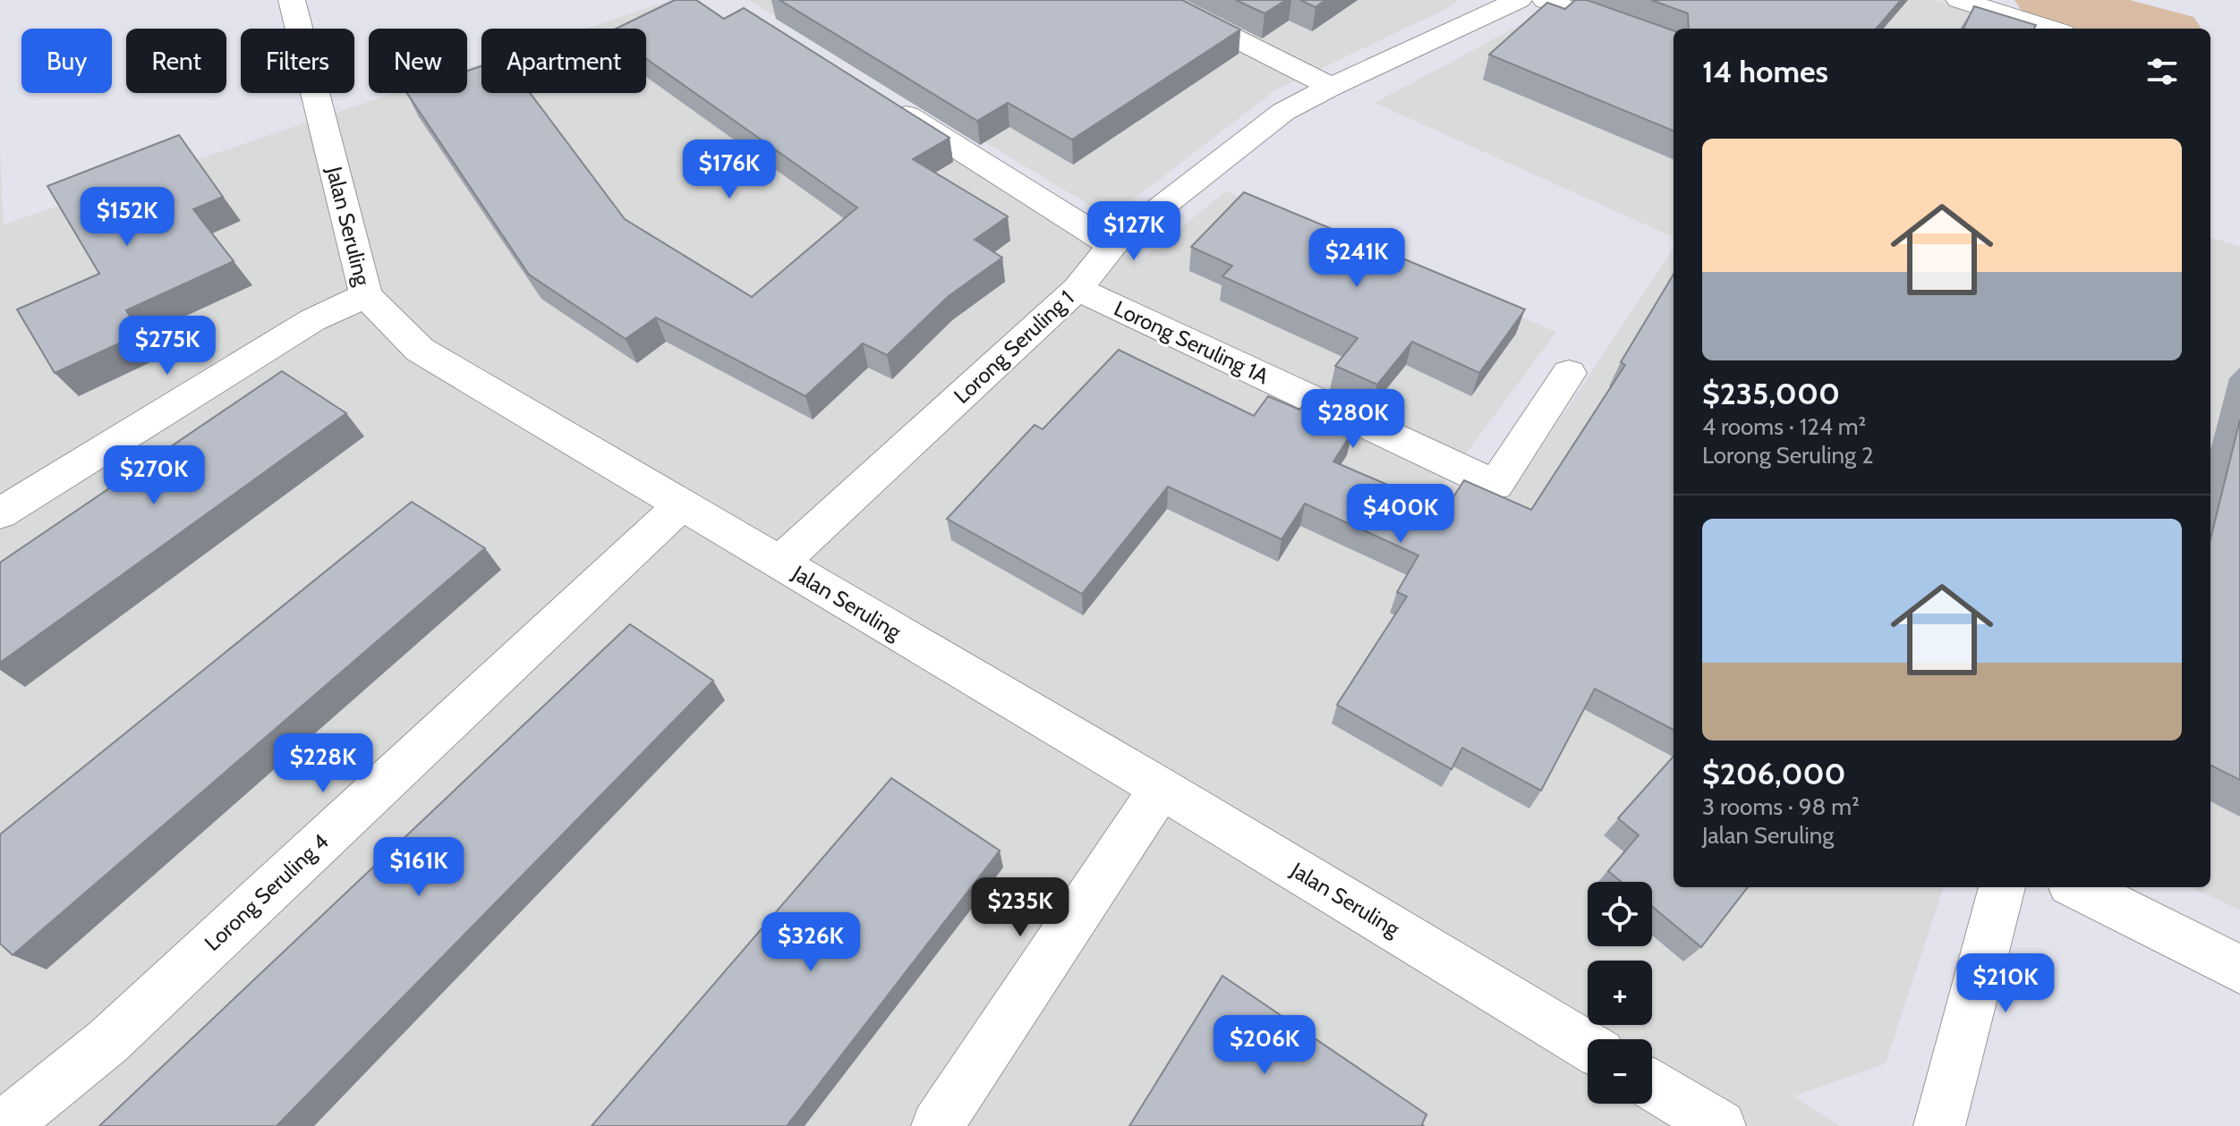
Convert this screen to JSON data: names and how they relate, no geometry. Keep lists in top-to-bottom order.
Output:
{
  "streets": {
    "street": [
      "Jalan Seruling",
      "Lorong Seruling 1A",
      "Lorong Seruling 1",
      "Lorong Seruling 4"
    ]
  },
  "crossings": [
    ["Jalan Seruling", "Lorong Seruling 1"],
    ["Jalan Seruling", "Lorong Seruling 4"],
    ["Lorong Seruling 1A", "Lorong Seruling 1"]
  ],
  "page": {
    "chip": [
      "Buy",
      "Rent",
      "Filters",
      "New",
      "Apartment"
    ],
    "heading": "14 homes",
    "list": [
      {
        "name": "$235,000",
        "note": "4 rooms · 124 m² · Lorong Seruling 2"
      },
      {
        "name": "$206,000",
        "note": "3 rooms · 98 m² · Jalan Seruling"
      }
    ],
    "price": [
      "$176K",
      "$152K",
      "$127K",
      "$241K",
      "$275K",
      "$280K",
      "$270K",
      "$400K",
      "$228K",
      "$161K",
      "$235K",
      "$326K",
      "$210K",
      "$206K"
    ],
    "map_buttons": ["+", "−"]
  }
}
